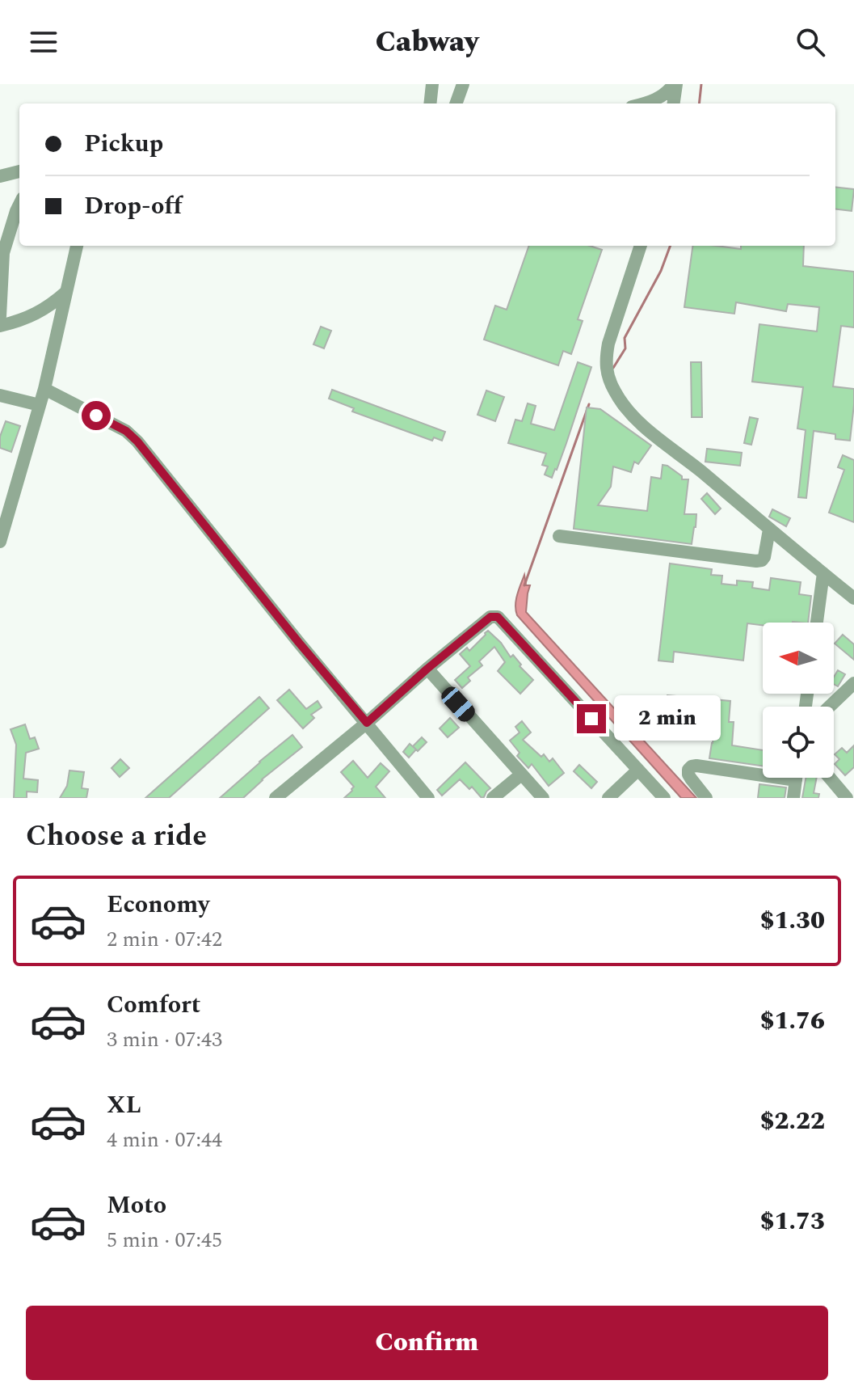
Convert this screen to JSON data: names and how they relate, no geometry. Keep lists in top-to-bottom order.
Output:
{
  "north": "left",
  "page": {
    "header": "Cabway",
    "banner": ["Pickup", "Drop-off"],
    "bubble": "2 min",
    "heading": "Choose a ride",
    "list": [
      {
        "name": "Economy",
        "note": "2 min · 07:42",
        "value": "$1.30"
      },
      {
        "name": "Comfort",
        "note": "3 min · 07:43",
        "value": "$1.76"
      },
      {
        "name": "XL",
        "note": "4 min · 07:44",
        "value": "$2.22"
      },
      {
        "name": "Moto",
        "note": "5 min · 07:45",
        "value": "$1.73"
      }
    ],
    "buttons": "Confirm"
  }
}
